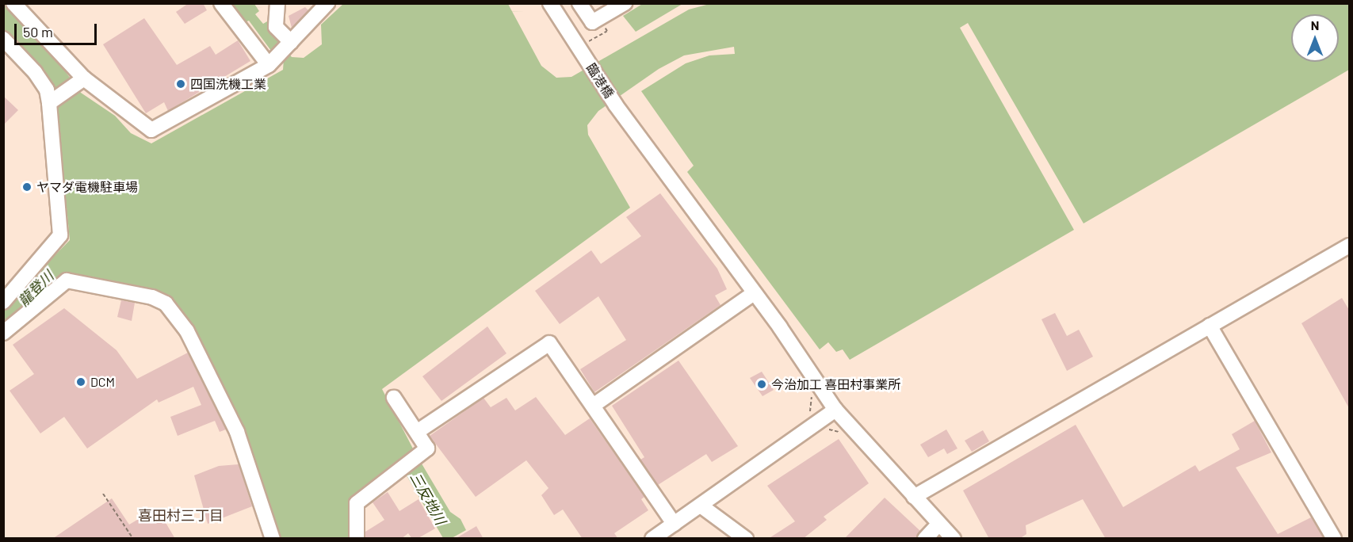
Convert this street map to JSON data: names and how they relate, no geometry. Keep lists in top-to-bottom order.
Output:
{
  "streets": {
    "street": ["臨港橋"]
  },
  "districts": ["喜田村三丁目"],
  "water": ["龍登川", "三反地川"],
  "places": [
    "四国洗機工業",
    "ヤマダ電機駐車場",
    "DCM",
    "今治加工 喜田村事業所"
  ],
  "scale_bar": "50 m",
  "north": "top"
}
